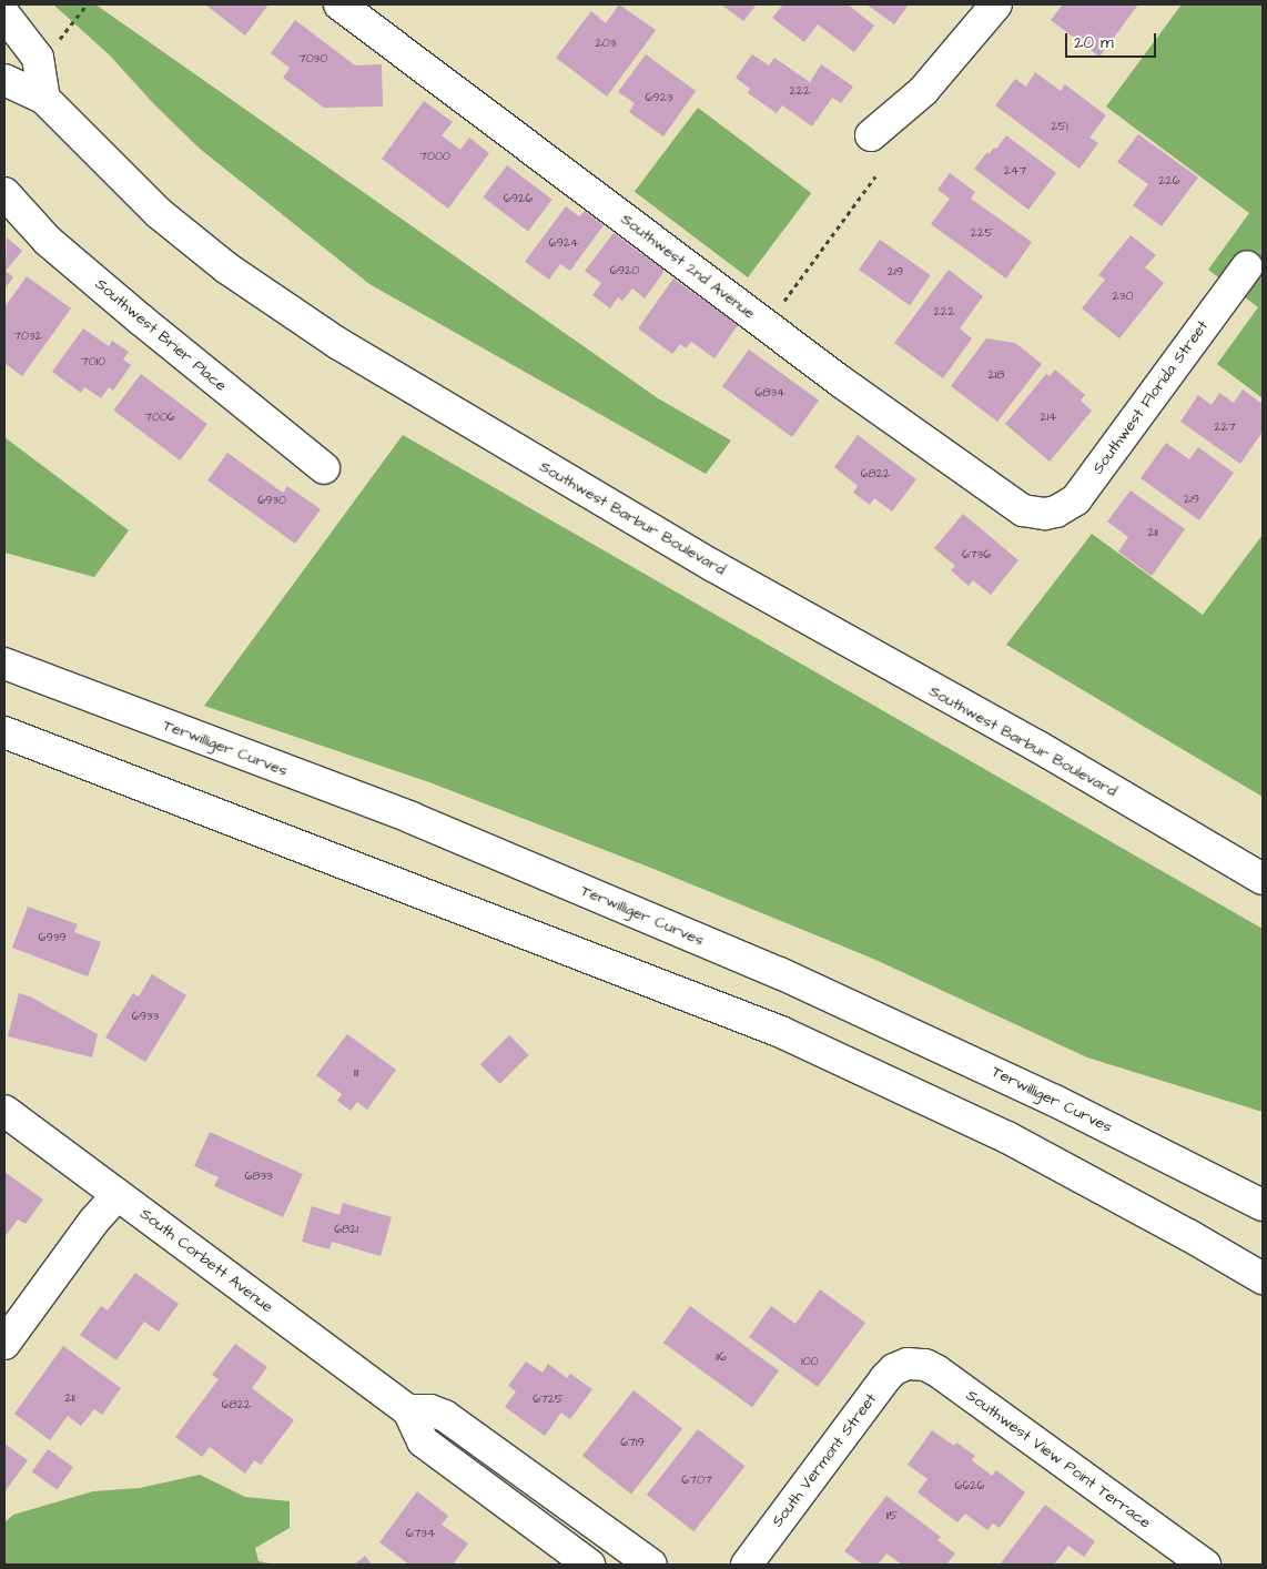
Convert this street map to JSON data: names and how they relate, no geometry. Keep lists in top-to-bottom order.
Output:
{
  "streets": {
    "main road": [
      "Southwest 2nd Avenue",
      "Southwest Brier Place",
      "Southwest Florida Street",
      "Southwest Barbur Boulevard",
      "Terwilliger Curves",
      "South Corbett Avenue",
      "Southwest View Point Terrace",
      "South Vermont Street"
    ]
  },
  "crossings": [
    ["Southwest 2nd Avenue", "Southwest Florida Street"],
    ["Southwest View Point Terrace", "South Vermont Street"]
  ],
  "house_numbers": [
    "203",
    "7030",
    "222",
    "6923",
    "251",
    "7000",
    "247",
    "226",
    "6926",
    "225",
    "6924",
    "6920",
    "219",
    "230",
    "222",
    "7032",
    "7010",
    "218",
    "6834",
    "7006",
    "214",
    "227",
    "6822",
    "219",
    "6930",
    "211",
    "6736",
    "6939",
    "6933",
    "111",
    "6833",
    "6821",
    "116",
    "100",
    "211",
    "6725",
    "6822",
    "6719",
    "6707",
    "6626",
    "115",
    "6734"
  ],
  "scale_bar": "20 m"
}
